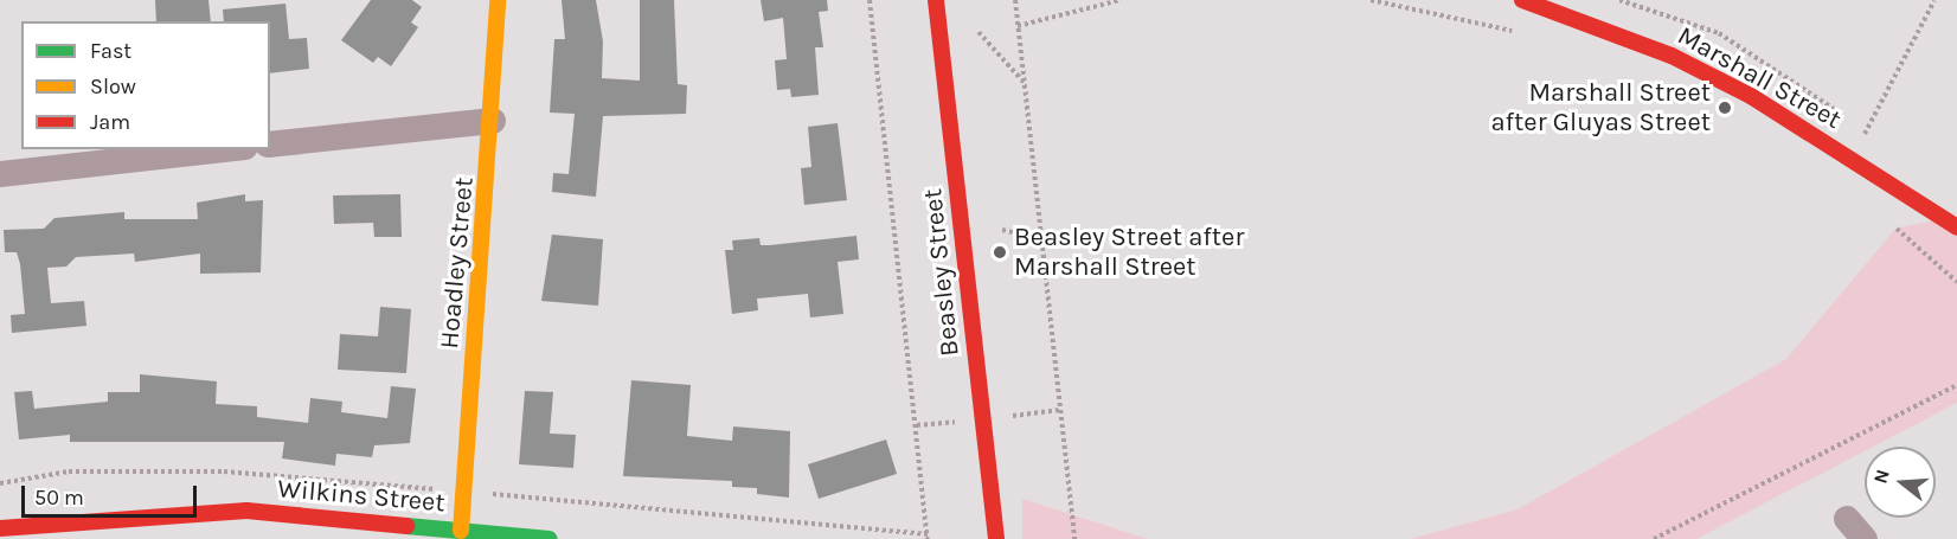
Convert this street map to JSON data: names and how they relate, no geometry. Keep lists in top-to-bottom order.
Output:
{
  "streets": {
    "street": [
      "Marshall Street",
      "Hoadley Street",
      "Beasley Street",
      "Wilkins Street"
    ]
  },
  "crossings": [
    ["Hoadley Street", "Wilkins Street"]
  ],
  "places": ["Marshall Street after Gluyas Street", "Beasley Street after Marshall Street"],
  "legend": ["Fast", "Slow", "Jam"],
  "scale_bar": "50 m",
  "north": "left"
}
